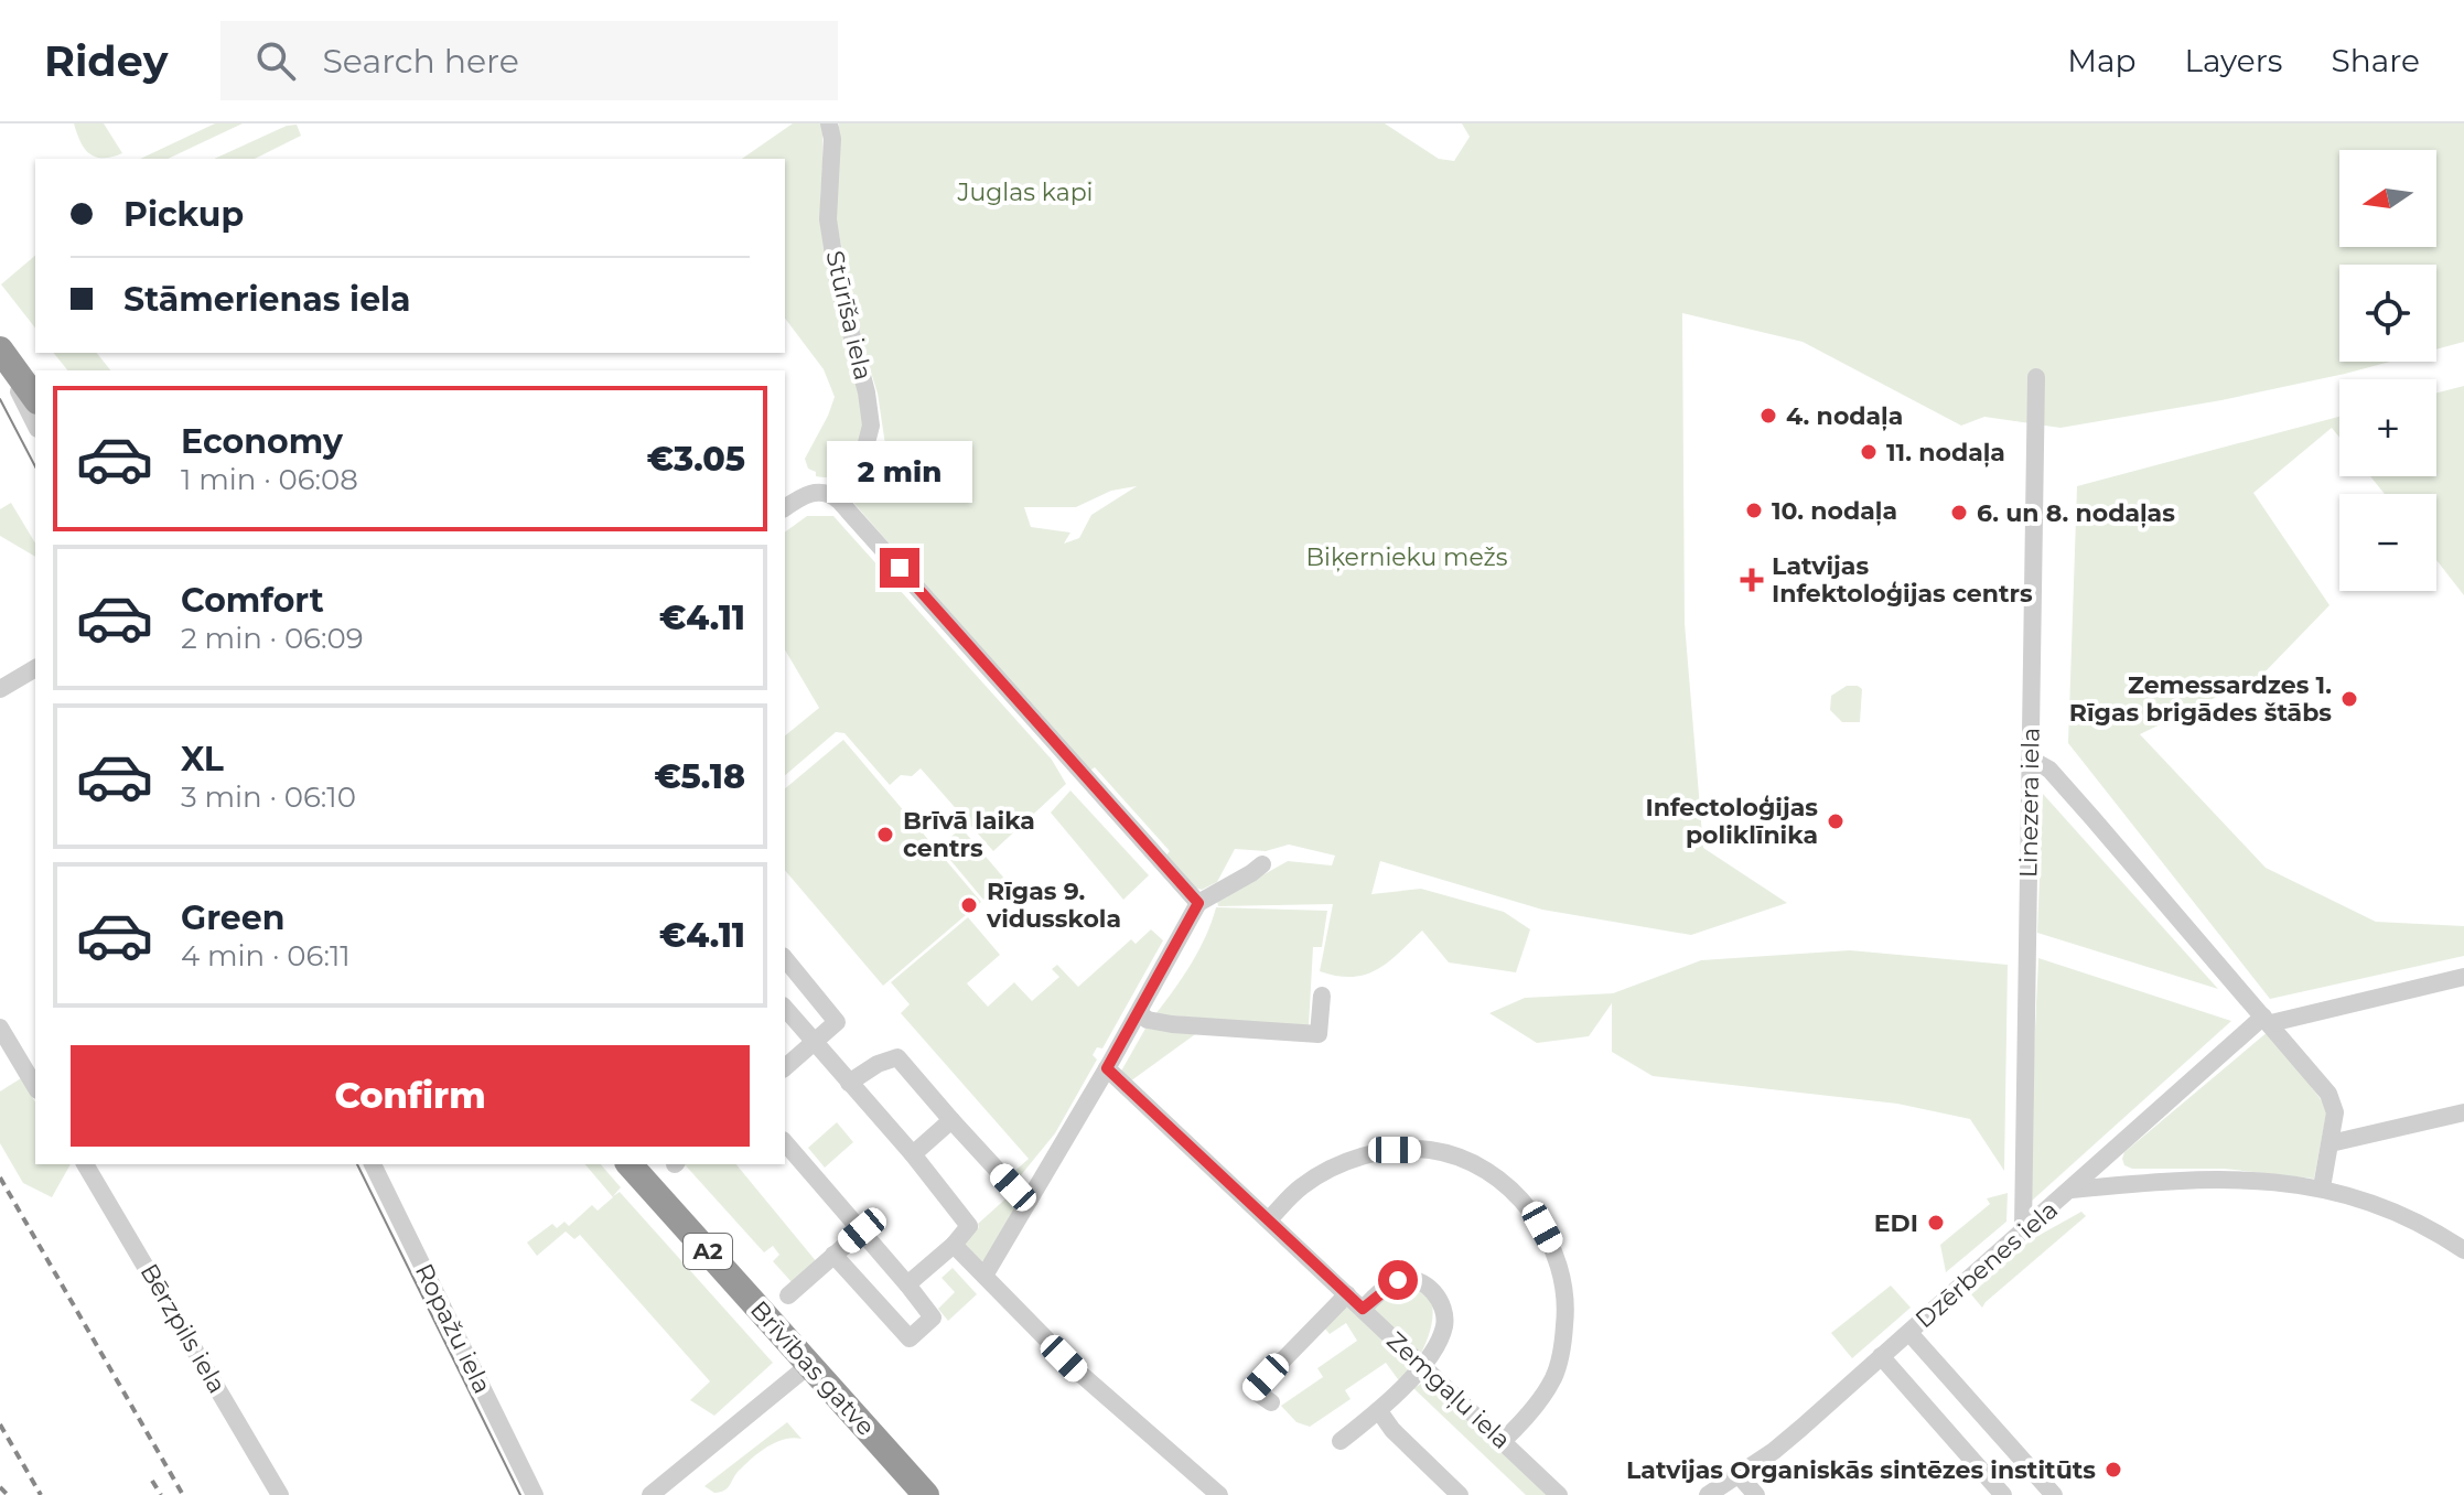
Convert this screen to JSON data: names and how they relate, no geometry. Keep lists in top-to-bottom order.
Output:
{
  "streets": {
    "highway": ["A2", "Brīvības gatve"],
    "street": [
      "Stūrīša iela",
      "Linezera iela",
      "Dzērbenes iela",
      "Bērzpils iela",
      "Ropažu iela",
      "Zemgaļu iela"
    ]
  },
  "crossings": [
    ["Linezera iela", "Dzērbenes iela"]
  ],
  "parks": ["Juglas kapi", "Biķernieku mežs"],
  "places": {
    "other": [
      "4. nodaļa",
      "11. nodaļa",
      "10. nodaļa",
      "6. un 8. nodaļas",
      "Zemessardzes 1. Rīgas brigādes štābs",
      "Infectoloģijas poliklīnika",
      "Brīvā laika centrs",
      "Rīgas 9. vidusskola",
      "EDI",
      "Latvijas Organiskās sintēzes institūts"
    ],
    "health": ["Latvijas Infektoloģijas centrs"]
  },
  "north": "left",
  "page": {
    "header": "Ridey",
    "search": "Search here",
    "nav": ["Map", "Layers", "Share"],
    "map_buttons": ["+", "−"],
    "banner": ["Pickup", "Stāmerienas iela"],
    "list": [
      {
        "name": "Economy",
        "note": "1 min · 06:08",
        "value": "€3.05"
      },
      {
        "name": "Comfort",
        "note": "2 min · 06:09",
        "value": "€4.11"
      },
      {
        "name": "XL",
        "note": "3 min · 06:10",
        "value": "€5.18"
      },
      {
        "name": "Green",
        "note": "4 min · 06:11",
        "value": "€4.11"
      }
    ],
    "bubble": "2 min",
    "buttons": "Confirm"
  }
}
